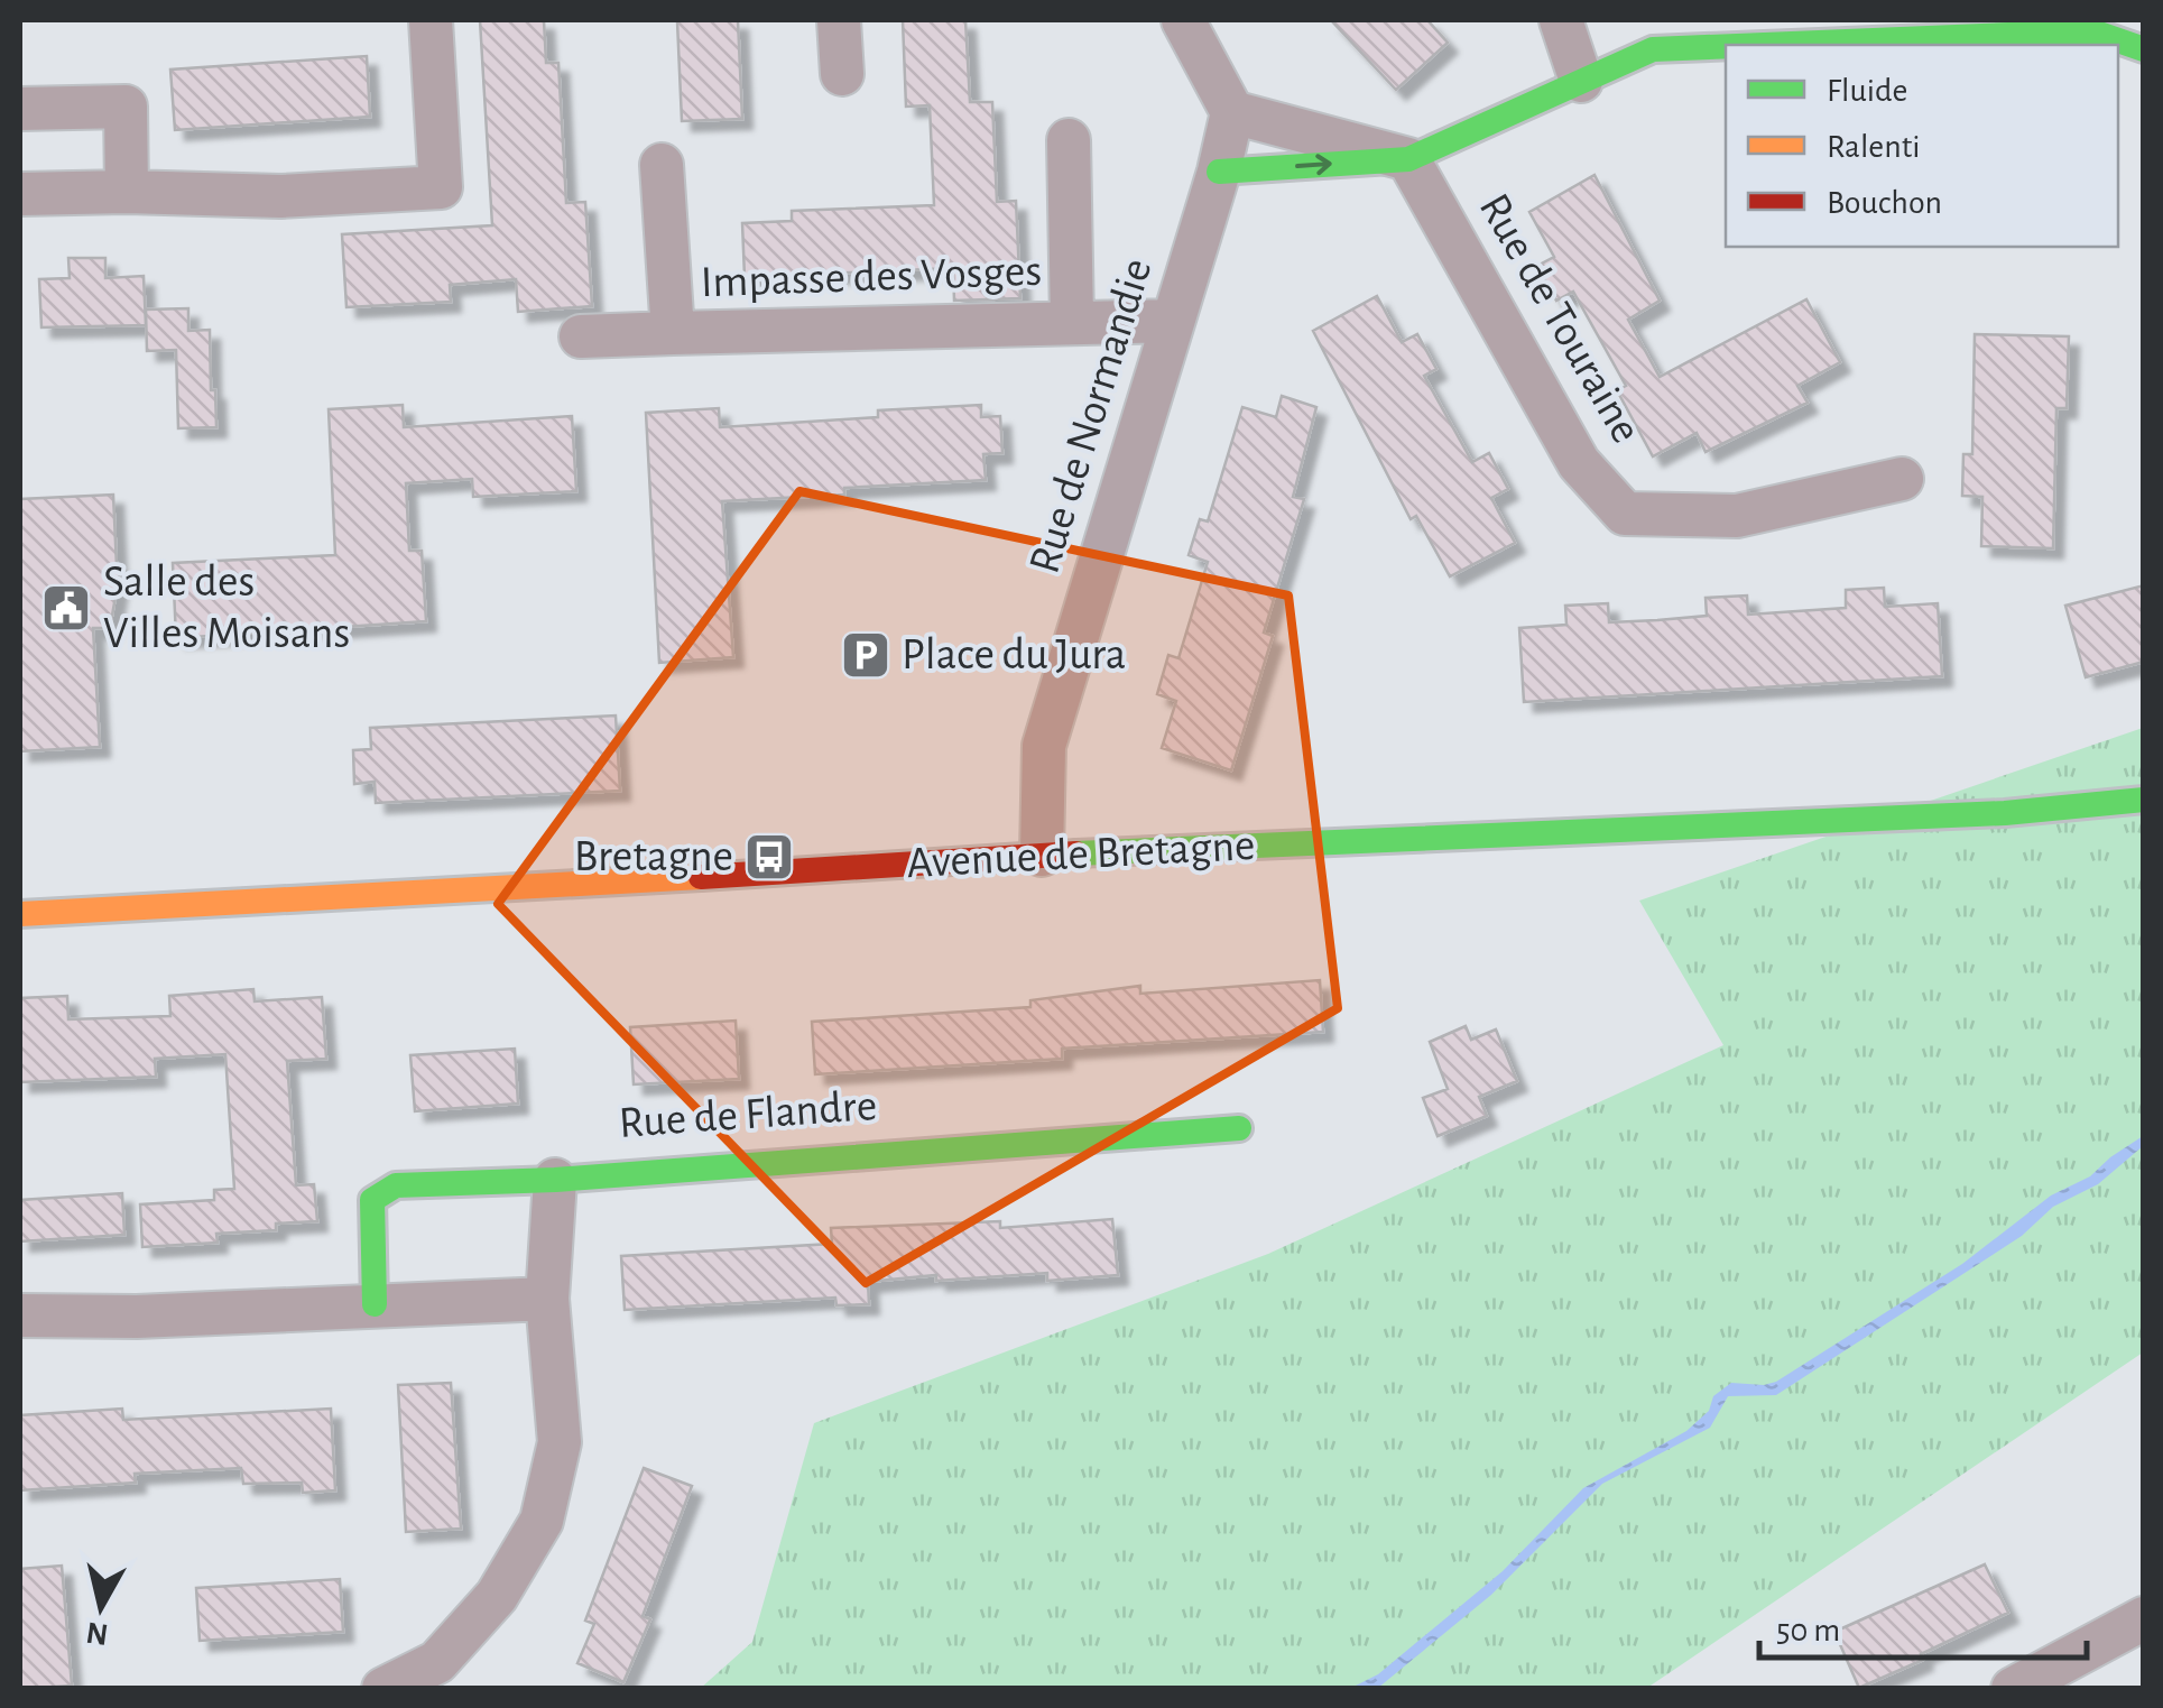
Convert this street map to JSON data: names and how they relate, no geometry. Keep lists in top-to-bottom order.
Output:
{
  "streets": {
    "street": [
      "Impasse des Vosges",
      "Rue de Touraine",
      "Rue de Normandie",
      "Avenue de Bretagne",
      "Rue de Flandre"
    ]
  },
  "crossings": [
    ["Impasse des Vosges", "Rue de Normandie"],
    ["Rue de Normandie", "Avenue de Bretagne"]
  ],
  "places": {
    "public building": ["Salle des Villes Moisans"],
    "parking": ["Place du Jura"],
    "bus stop": ["Bretagne"]
  },
  "legend": ["Fluide", "Ralenti", "Bouchon"],
  "scale_bar": "50 m",
  "north": "bottom"
}
